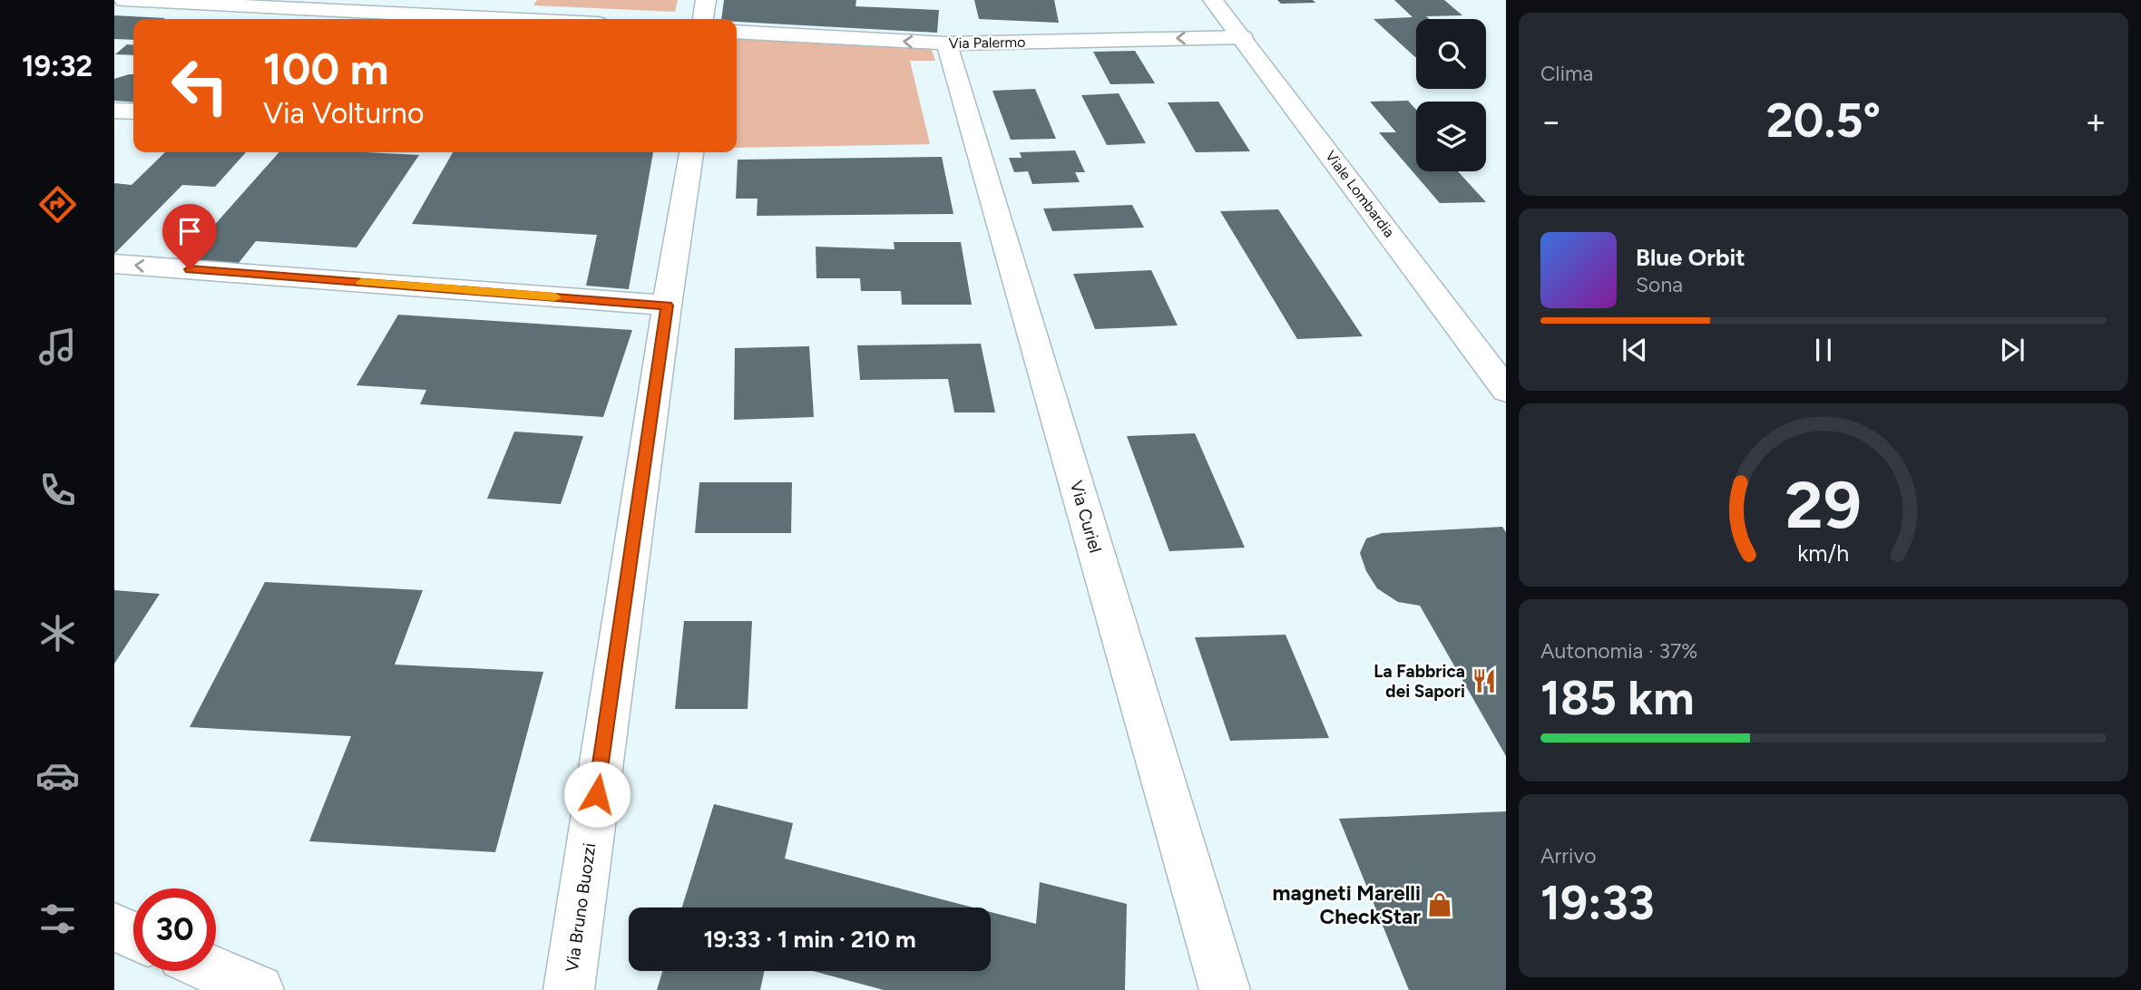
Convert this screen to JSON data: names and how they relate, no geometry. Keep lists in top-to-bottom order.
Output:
{
  "streets": {
    "street": [
      "Via Palermo",
      "Viale Lombardia",
      "Via Curiel",
      "Via Bruno Buozzi"
    ]
  },
  "crossings": [
    ["Via Palermo", "Viale Lombardia"],
    ["Via Palermo", "Via Curiel"]
  ],
  "one_way": ["Via Palermo"],
  "places": {
    "restaurant": ["La Fabbrica dei Sapori"],
    "shop": ["magneti Marelli CheckStar"]
  },
  "page": {
    "tabs": "19:32",
    "tile": [
      "Clima",
      ["Autonomia · 37%", "185 km"],
      ["Arrivo", "19:33"]
    ],
    "turn": ["100 m", "Via Volturno"],
    "heat": ["−", "20.5°", "+"],
    "song": ["Blue Orbit", "Sona"],
    "limit": "30",
    "trip": "19:33 · 1 min · 210 m",
    "gauge": ["29", "km/h"]
  }
}
